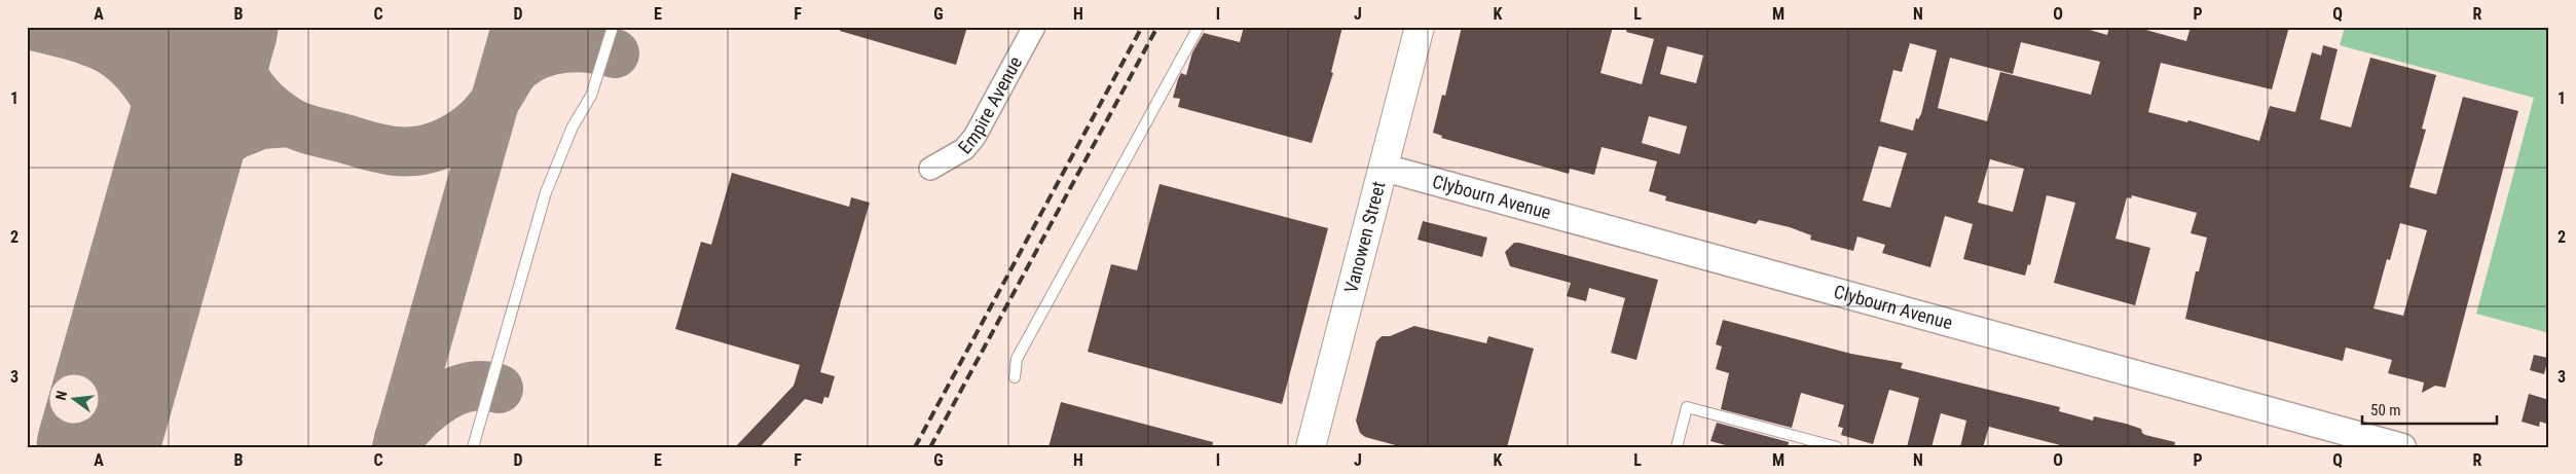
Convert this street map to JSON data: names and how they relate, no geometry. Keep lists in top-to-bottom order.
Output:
{
  "streets": {
    "main road": ["Vanowen Street"],
    "street": ["Empire Avenue", "Clybourn Avenue"]
  },
  "crossings": [
    ["Clybourn Avenue", "Vanowen Street"]
  ],
  "scale_bar": "50 m",
  "north": "left",
  "grid": {
    "columns": [
      "A",
      "B",
      "C",
      "D",
      "E",
      "F",
      "G",
      "H",
      "I",
      "J",
      "K",
      "L",
      "M",
      "N",
      "O",
      "P",
      "Q",
      "R"
    ],
    "rows": ["1", "2", "3"]
  }
}
